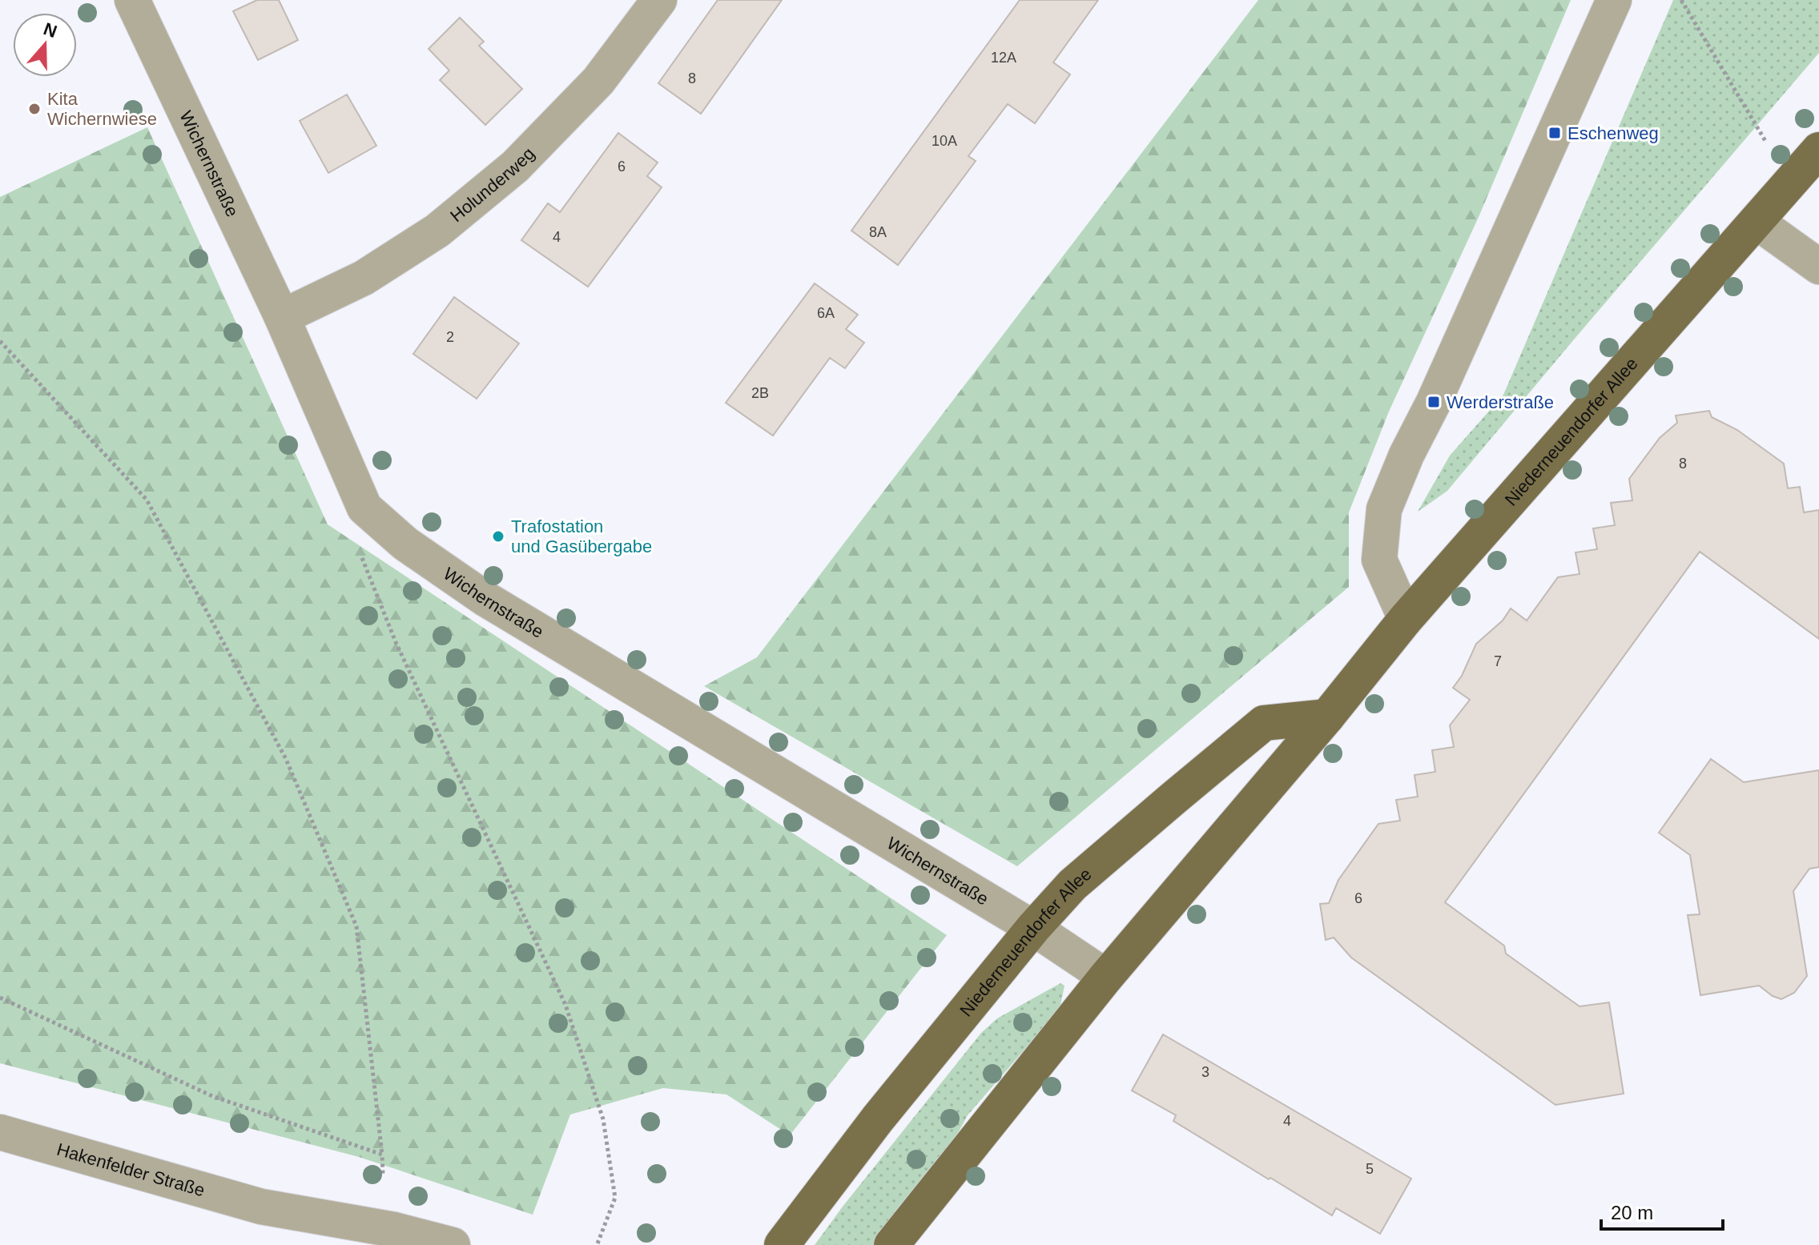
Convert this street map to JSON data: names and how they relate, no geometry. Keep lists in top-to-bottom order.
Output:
{
  "streets": {
    "main road": ["Niederneuendorfer Allee"],
    "street": ["Wichernstraße", "Holunderweg", "Hakenfelder Straße"]
  },
  "crossings": [
    ["Wichernstraße", "Holunderweg"],
    ["Wichernstraße", "Niederneuendorfer Allee"]
  ],
  "places": {
    "other": ["Kita Wichernwiese", "Trafostation und Gasübergabe"],
    "transit": ["Eschenweg", "Werderstraße"]
  },
  "house_numbers": [
    "12A",
    "8",
    "10A",
    "6",
    "8A",
    "4",
    "6A",
    "2",
    "2B",
    "8",
    "7",
    "6",
    "3",
    "4",
    "5"
  ],
  "scale_bar": "20 m",
  "north": "top"
}
